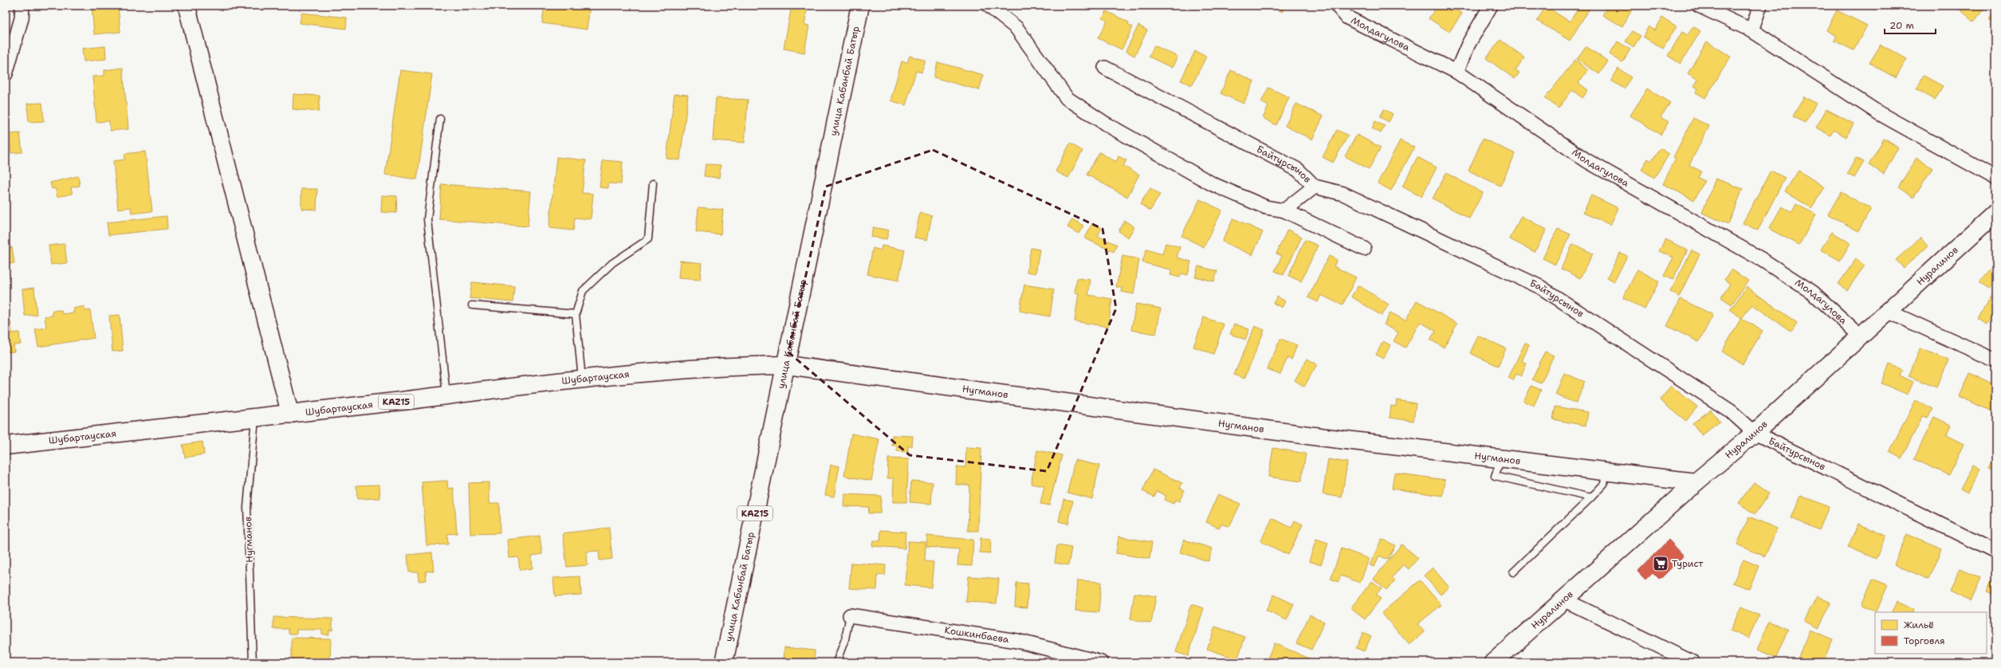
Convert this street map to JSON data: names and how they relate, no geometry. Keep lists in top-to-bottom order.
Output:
{
  "streets": {
    "main road": [
      "улица Кабанбай Батыр",
      "Нуралинов",
      "Шубартауская",
      "Нугманов",
      "KAZ15"
    ],
    "street": ["Молдагулова", "Байтурсынов", "Кошкинбаева"]
  },
  "crossings": [
    ["Молдагулова", "Нуралинов"],
    ["улица Кабанбай Батыр", "Шубартауская"],
    ["улица Кабанбай Батыр", "Нугманов"],
    ["Байтурсынов", "Нуралинов"],
    ["Нуралинов", "Нугманов"],
    ["Шубартауская", "Нугманов"]
  ],
  "places": {
    "supermarket": ["Турист"]
  },
  "legend": ["Жильё", "Торговля"],
  "scale_bar": "20 m"
}
